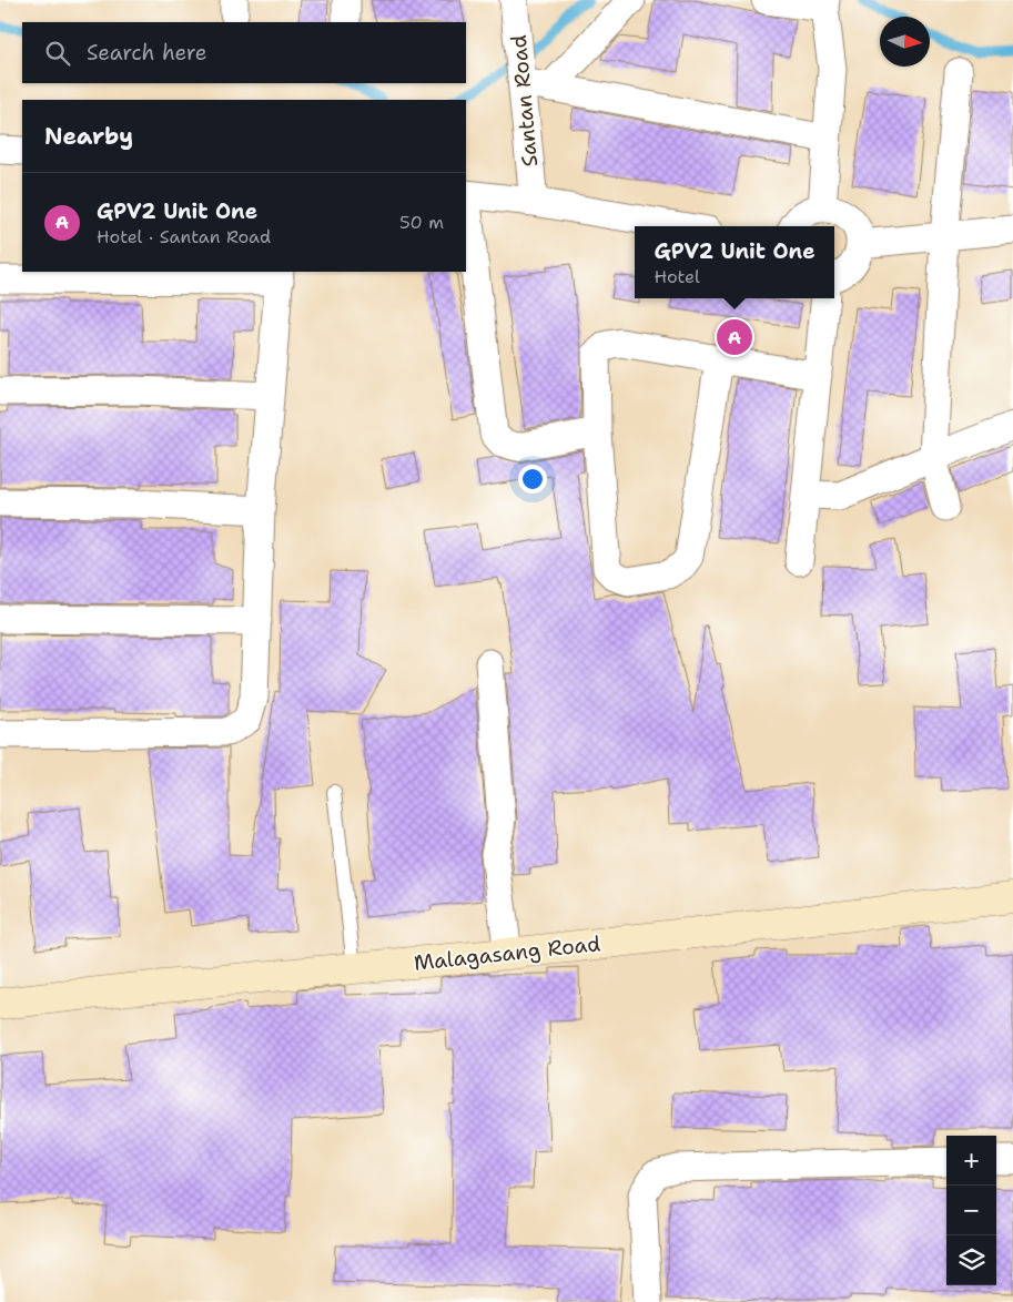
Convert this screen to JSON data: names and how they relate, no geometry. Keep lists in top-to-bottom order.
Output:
{
  "streets": {
    "main road": ["Malagasang Road"],
    "street": ["Santan Road"]
  },
  "north": "right",
  "page": {
    "search": "Search here",
    "heading": "Nearby",
    "list": [
      {
        "mark": "A",
        "name": "GPV2 Unit One",
        "note": "Hotel · Santan Road",
        "value": "50 m"
      }
    ],
    "popup": ["GPV2 Unit One", "Hotel"],
    "pins": "A",
    "map_buttons": ["+", "−"]
  }
}
